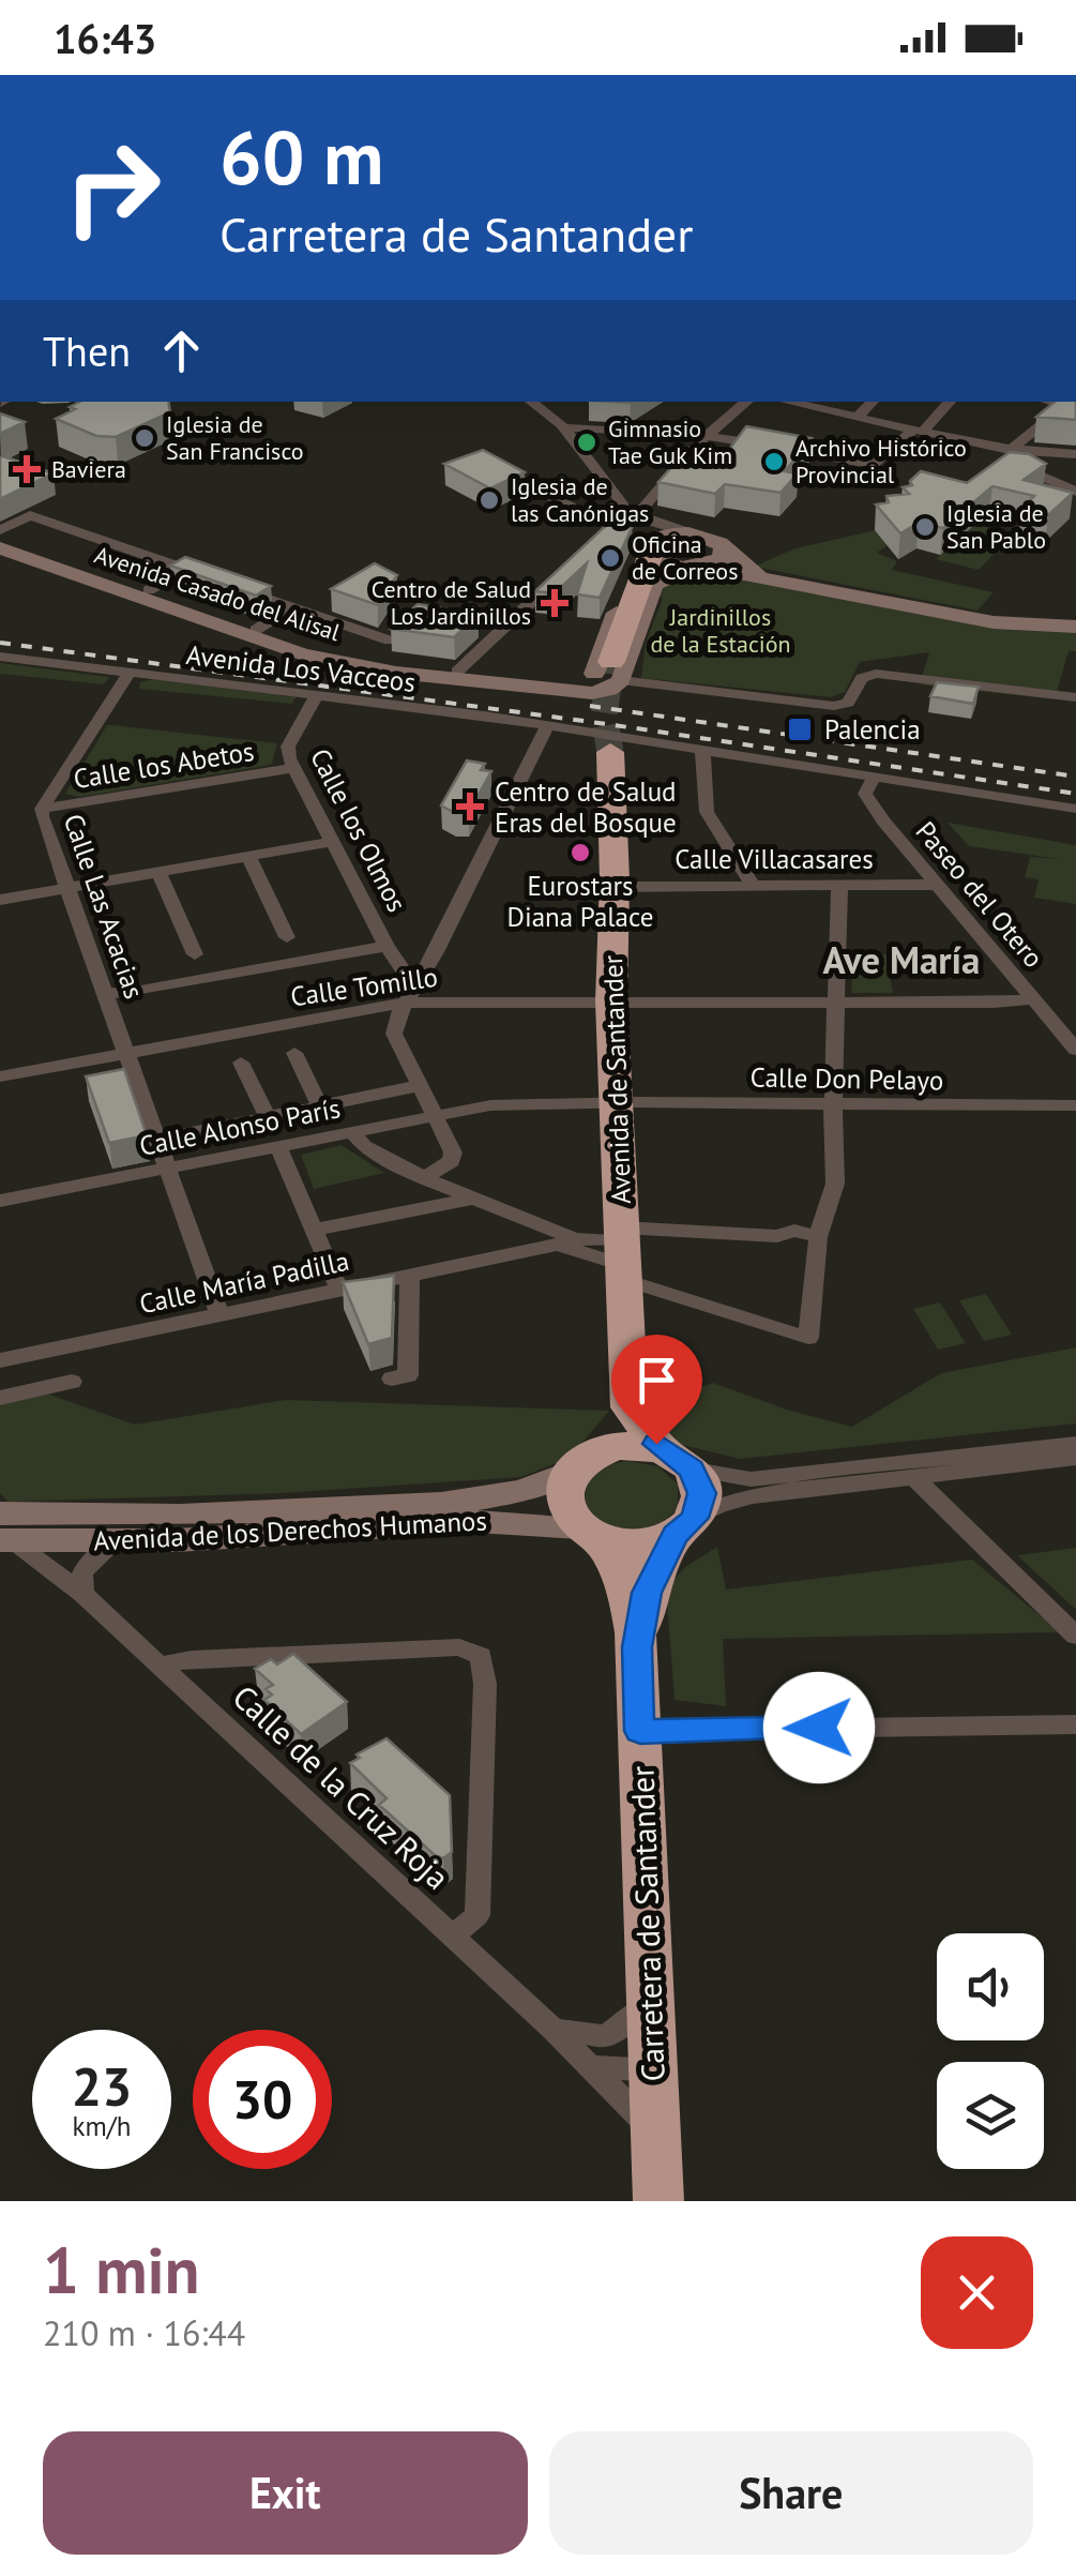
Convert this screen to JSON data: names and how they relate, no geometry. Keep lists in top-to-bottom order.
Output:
{
  "streets": {
    "highway": ["Avenida de Santander", "Carretera de Santander"],
    "main road": ["Avenida Casado del Alisal", "Avenida de los Derechos Humanos"],
    "street": [
      "Avenida Los Vacceos",
      "Calle los Abetos",
      "Calle los Olmos",
      "Calle Villacasares",
      "Paseo del Otero",
      "Calle Las Acacias",
      "Calle Tomillo",
      "Calle Don Pelayo",
      "Calle Alonso París",
      "Calle María Padilla",
      "Calle de la Cruz Roja"
    ]
  },
  "crossings": [
    ["Avenida Los Vacceos", "Calle los Olmos"],
    ["Avenida Los Vacceos", "Paseo del Otero"],
    ["Avenida Los Vacceos", "Calle Las Acacias"],
    ["Avenida Los Vacceos", "Avenida de Santander"],
    ["Calle los Abetos", "Calle los Olmos"],
    ["Calle los Abetos", "Calle Las Acacias"],
    ["Calle los Olmos", "Calle Tomillo"],
    ["Calle Villacasares", "Paseo del Otero"],
    ["Calle Villacasares", "Avenida de Santander"],
    ["Paseo del Otero", "Calle Tomillo"],
    ["Calle Las Acacias", "Calle Tomillo"],
    ["Calle Las Acacias", "Calle Alonso París"],
    ["Calle Las Acacias", "Calle María Padilla"],
    ["Calle Tomillo", "Avenida de Santander"],
    ["Calle Don Pelayo", "Avenida de Santander"],
    ["Calle Don Pelayo", "Calle Alonso París"],
    ["Avenida de Santander", "Calle Alonso París"],
    ["Avenida de Santander", "Calle María Padilla"],
    ["Avenida de los Derechos Humanos", "Calle de la Cruz Roja"],
    ["Calle de la Cruz Roja", "Carretera de Santander"]
  ],
  "districts": ["Ave María"],
  "parks": ["Jardinillos de la Estación"],
  "places": {
    "other": [
      "Iglesia de San Francisco",
      "Gimnasio Tae Guk Kim",
      "Archivo Histórico Provincial",
      "Iglesia de las Canónigas",
      "Iglesia de San Pablo",
      "Oficina de Correos",
      "Eurostars Diana Palace"
    ],
    "health": ["Baviera", "Centro de Salud Los Jardinillos", "Centro de Salud Eras del Bosque"],
    "transit": ["Palencia"]
  },
  "page": {
    "status": "16:43",
    "turn": ["60 m", "Carretera de Santander"],
    "then": "Then",
    "speed": "23 km/h",
    "limit": "30",
    "heading": ["1 min", "210 m · 16:44"],
    "buttons": ["Exit", "Share"]
  }
}
